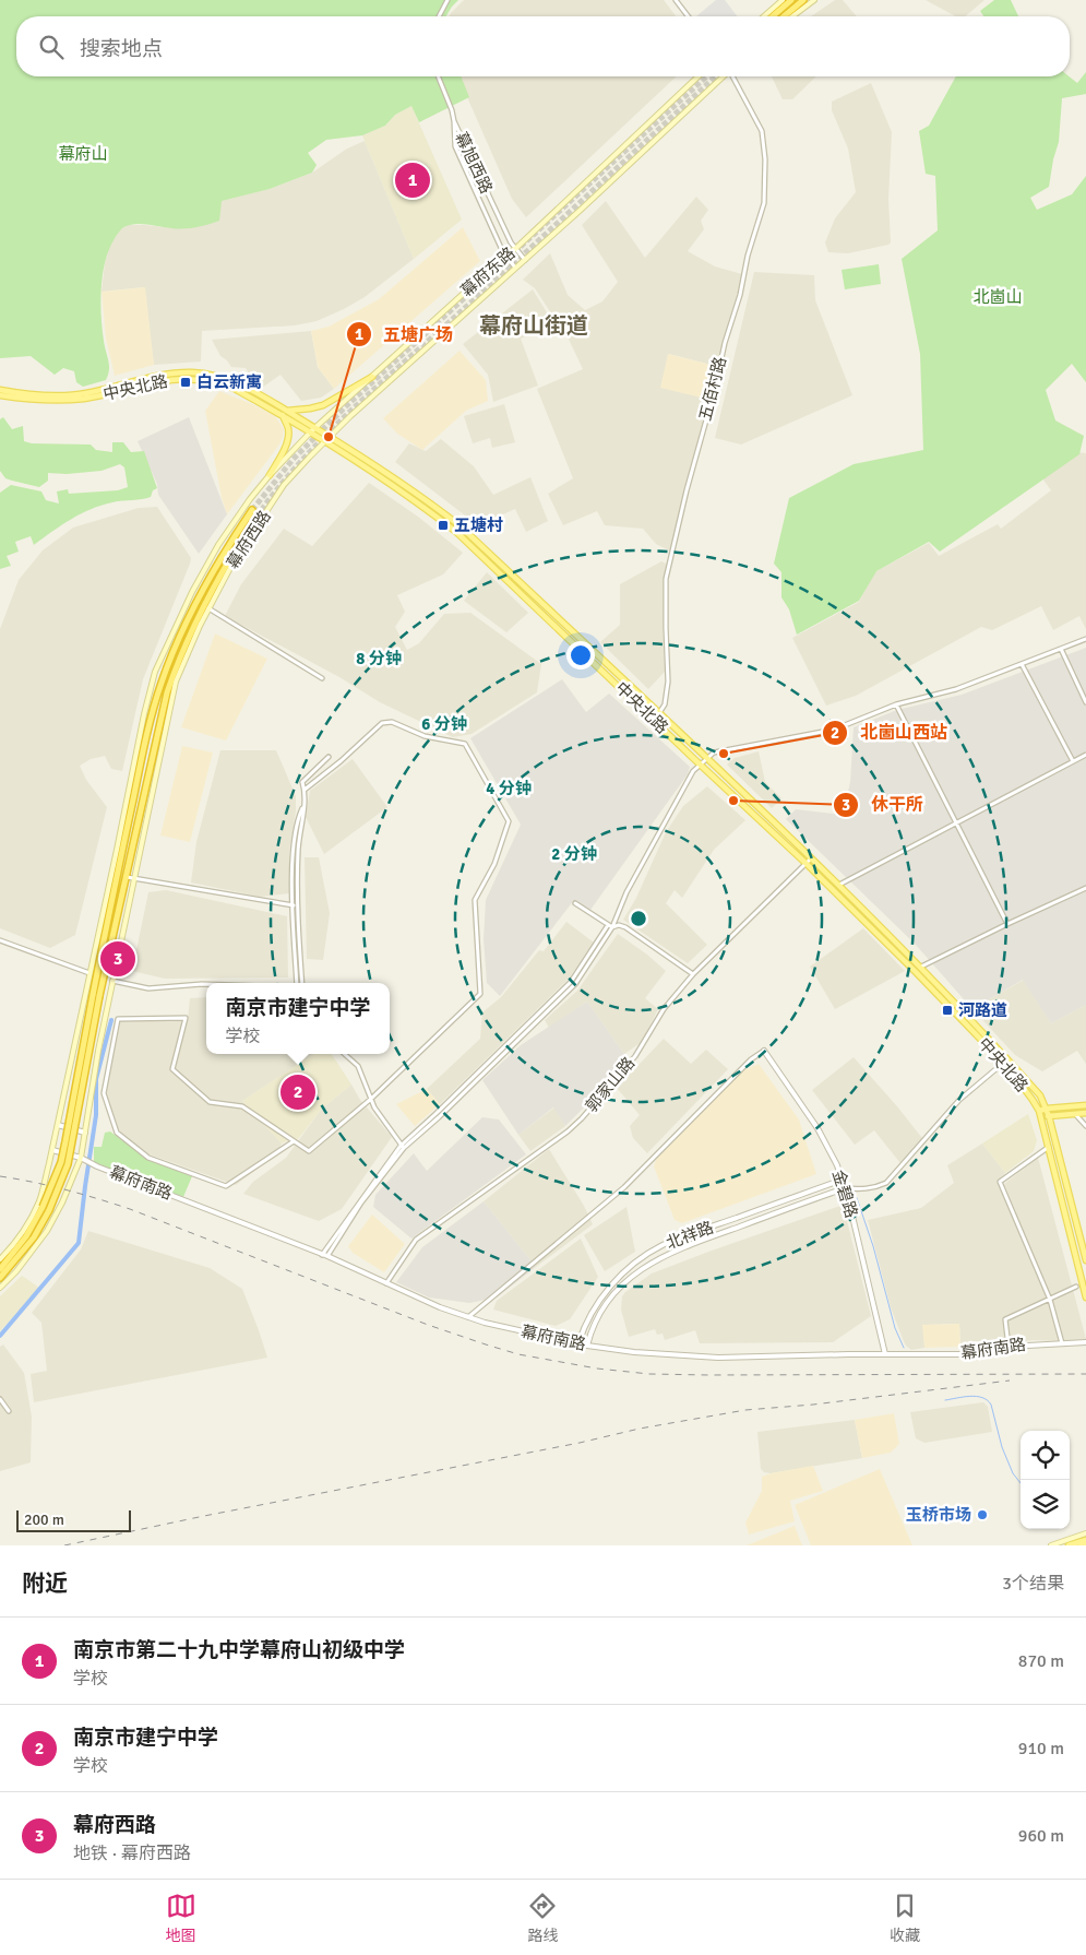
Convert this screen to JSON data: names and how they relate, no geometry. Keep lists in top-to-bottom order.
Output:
{
  "streets": {
    "highway": ["幕府西路"],
    "main road": ["幕府东路", "中央北路"],
    "street": [
      "幕旭西路",
      "五佰村路",
      "郭家山路",
      "幕府南路",
      "金碧路",
      "北祥路"
    ]
  },
  "crossings": [
    ["幕旭西路", "幕府东路"],
    ["幕府东路", "中央北路"],
    ["幕府东路", "幕府西路"],
    ["中央北路", "五佰村路"],
    ["中央北路", "幕府西路"],
    ["中央北路", "郭家山路"],
    ["幕府西路", "幕府南路"],
    ["郭家山路", "幕府南路"],
    ["幕府南路", "金碧路"],
    ["幕府南路", "北祥路"],
    ["金碧路", "北祥路"]
  ],
  "districts": ["幕府山街道"],
  "parks": ["幕府山", "北崮山"],
  "places": {
    "transit": ["白云新寓", "五塘村", "河路道"],
    "other": [
      "五塘广场",
      "北崮山西站",
      "休干所",
      "玉桥市场"
    ]
  },
  "scale_bar": "200 m",
  "page": {
    "search": "搜索地点",
    "pins": ["1", "3", "2"],
    "popup": ["南京市建宁中学", "学校"],
    "scale": "200 m",
    "heading": ["附近", "3个结果"],
    "list": [
      {
        "mark": "1",
        "name": "南京市第二十九中学幕府山初级中学",
        "note": "学校",
        "value": "870 m"
      },
      {
        "mark": "2",
        "name": "南京市建宁中学",
        "note": "学校",
        "value": "910 m"
      },
      {
        "mark": "3",
        "name": "幕府西路",
        "note": "地铁 · 幕府西路",
        "value": "960 m"
      }
    ],
    "nav": ["地图", "路线", "收藏"]
  },
  "rings": [
    "8 分钟",
    "6 分钟",
    "4 分钟",
    "2 分钟"
  ]
}
